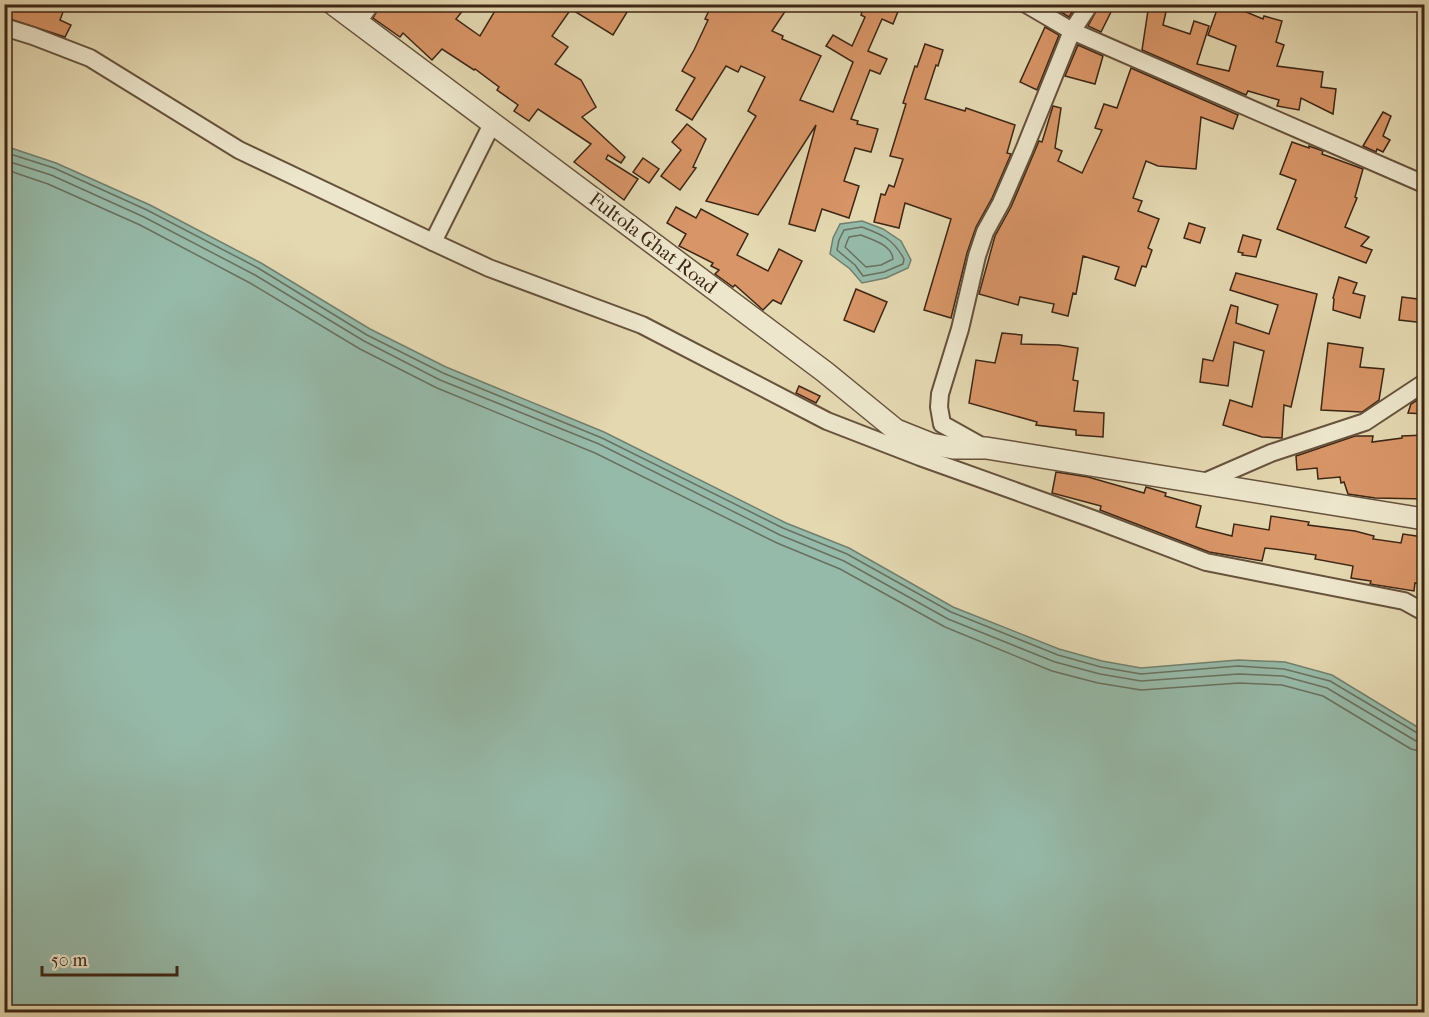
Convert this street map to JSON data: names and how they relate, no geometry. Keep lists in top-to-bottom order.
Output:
{
  "streets": {
    "street": ["Fultola Ghat Road"]
  },
  "scale_bar": "50 m"
}
